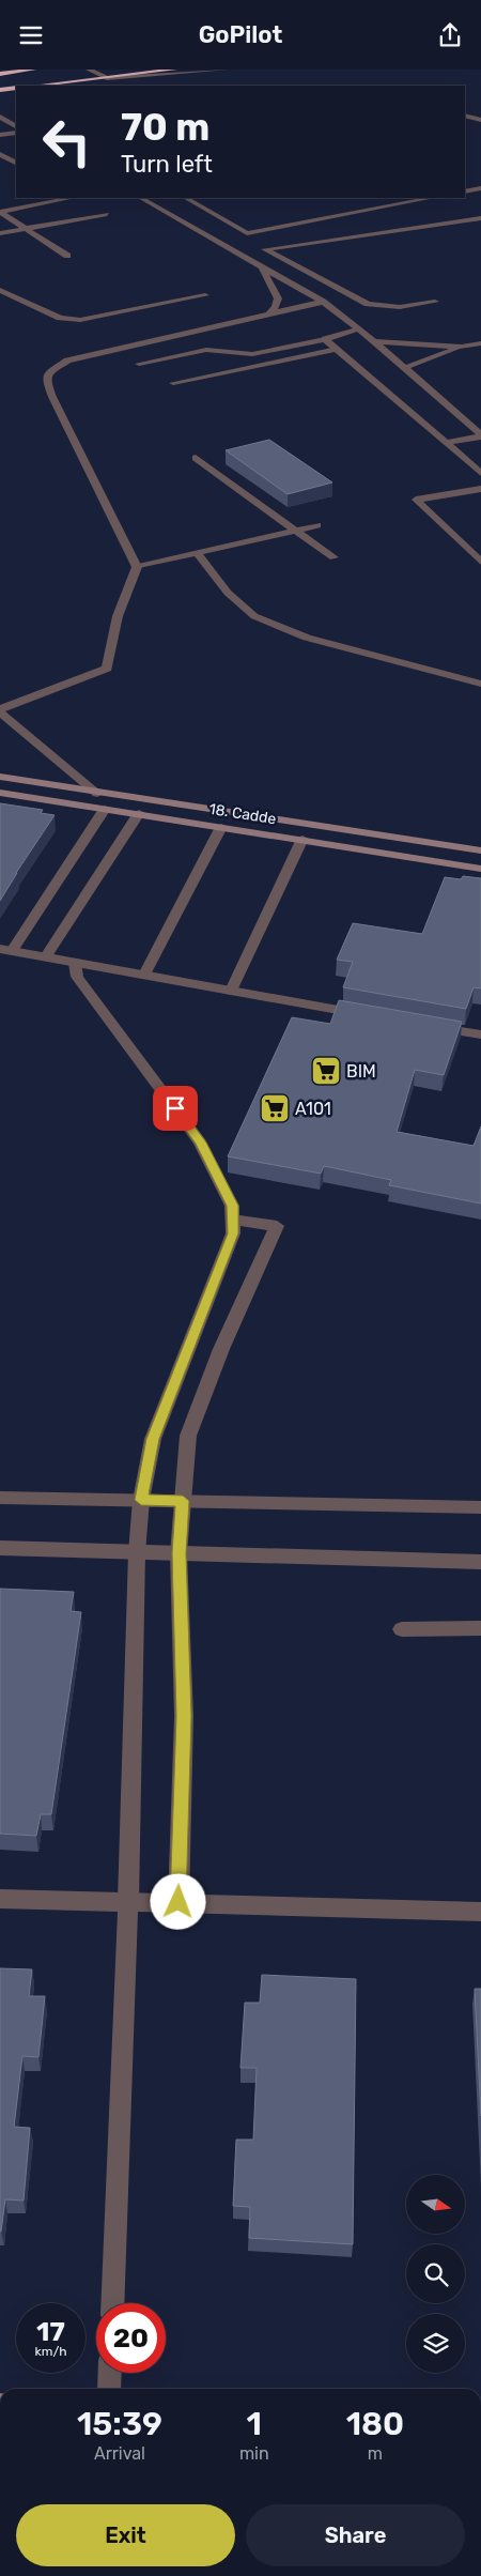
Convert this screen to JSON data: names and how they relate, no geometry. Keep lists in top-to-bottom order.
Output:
{
  "streets": {
    "street": ["18. Cadde"]
  },
  "places": {
    "supermarket": ["BIM", "A101"]
  },
  "north": "right",
  "page": {
    "header": "GoPilot",
    "turn": ["70 m", "Turn left"],
    "speed": "17 km/h",
    "limit": "20",
    "eta": [
      "15:39",
      "Arrival",
      "1",
      "min",
      "180",
      "m"
    ],
    "buttons": ["Exit", "Share"]
  }
}
